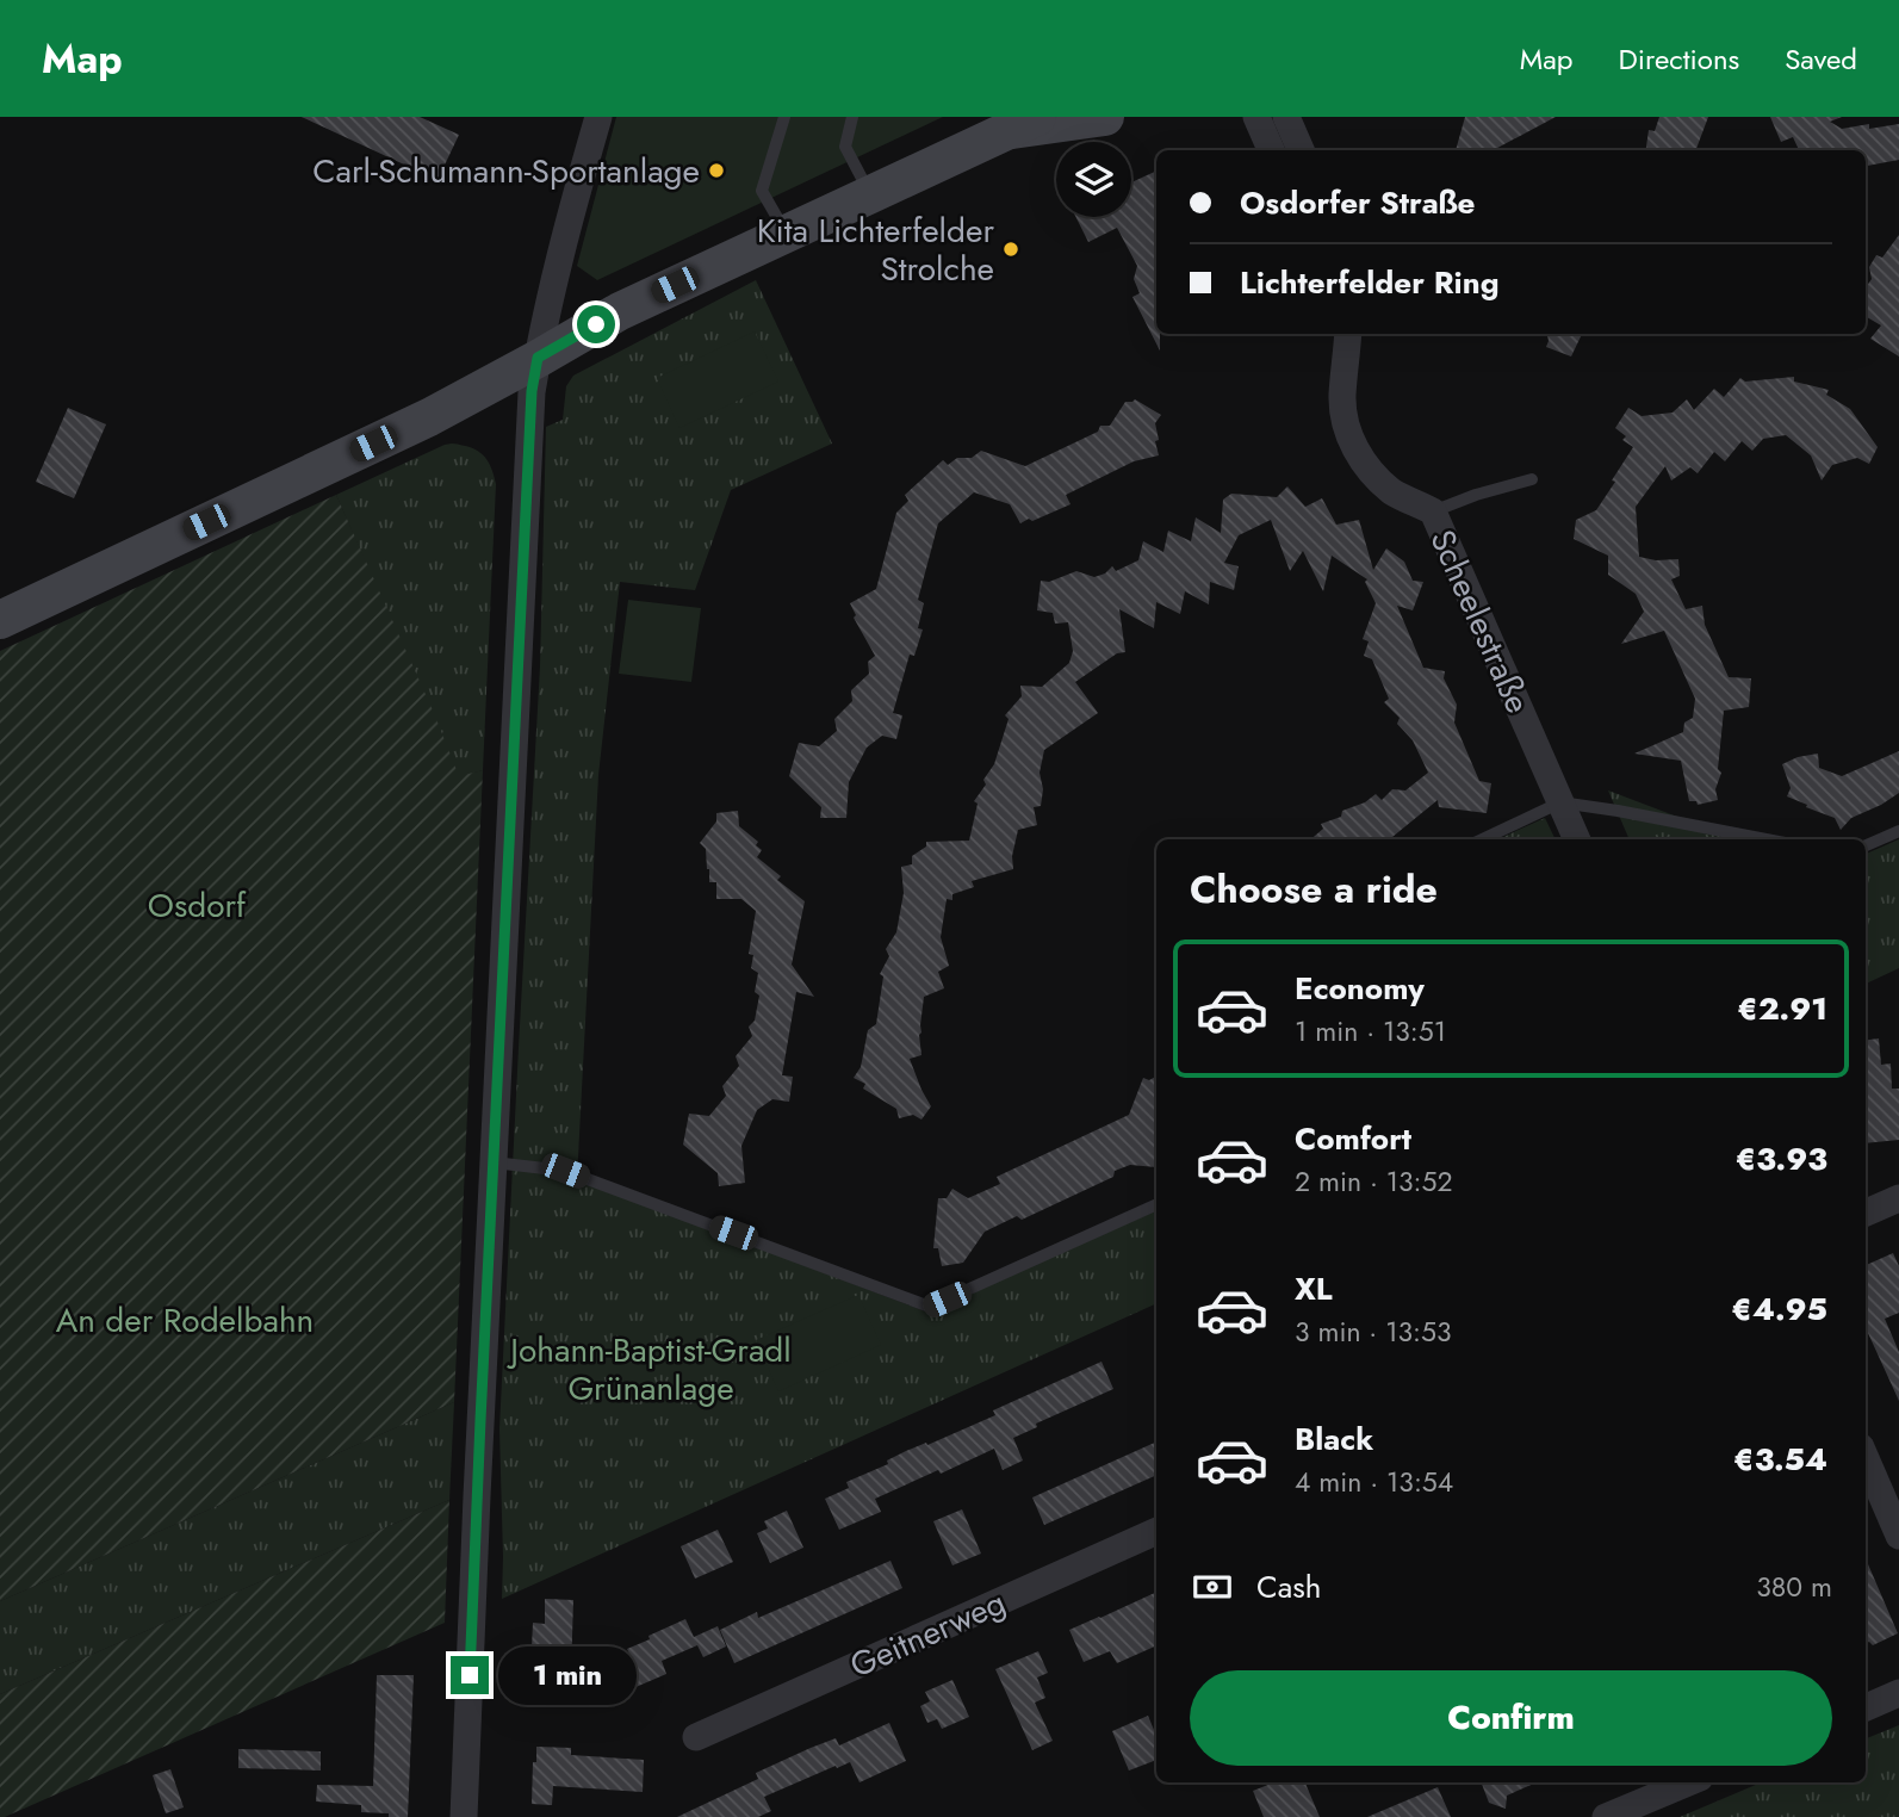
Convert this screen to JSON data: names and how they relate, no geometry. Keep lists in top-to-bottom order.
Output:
{
  "streets": {
    "street": ["Scheelestraße", "Geitnerweg"]
  },
  "parks": ["Osdorf", "An der Rodelbahn", "Johann-Baptist-Gradl Grünanlage"],
  "places": ["Carl-Schumann-Sportanlage", "Kita Lichterfelder Strolche"],
  "page": {
    "header": "Map",
    "nav": ["Map", "Directions", "Saved"],
    "banner": ["Osdorfer Straße", "Lichterfelder Ring"],
    "heading": "Choose a ride",
    "list": [
      {
        "name": "Economy",
        "note": "1 min · 13:51",
        "value": "€2.91"
      },
      {
        "name": "Comfort",
        "note": "2 min · 13:52",
        "value": "€3.93"
      },
      {
        "name": "XL",
        "note": "3 min · 13:53",
        "value": "€4.95"
      },
      {
        "name": "Black",
        "note": "4 min · 13:54",
        "value": "€3.54"
      }
    ],
    "pay": ["Cash", "380 m"],
    "bubble": "1 min",
    "buttons": "Confirm"
  }
}
